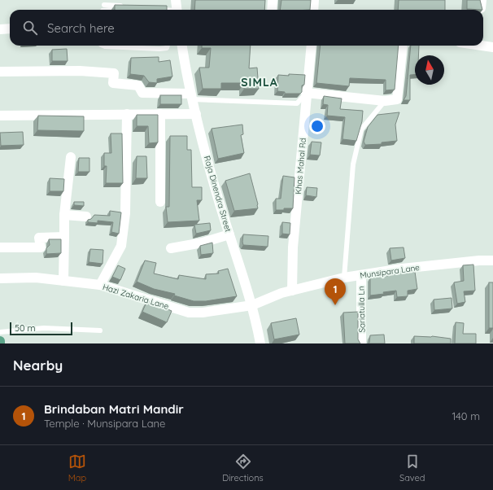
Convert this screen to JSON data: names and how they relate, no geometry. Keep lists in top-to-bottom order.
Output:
{
  "streets": {
    "street": [
      "Khas Mahal Rd",
      "Raja Dinendra Street",
      "Munsipara Lane",
      "Hazi Zakaria Lane",
      "Sariatulla Ln"
    ]
  },
  "crossings": [
    ["Khas Mahal Rd", "Munsipara Lane"],
    ["Raja Dinendra Street", "Munsipara Lane"],
    ["Raja Dinendra Street", "Hazi Zakaria Lane"],
    ["Munsipara Lane", "Hazi Zakaria Lane"],
    ["Munsipara Lane", "Sariatulla Ln"]
  ],
  "districts": ["SIMLA"],
  "scale_bar": "50 m",
  "north": "top",
  "page": {
    "search": "Search here",
    "pins": "1",
    "scale": "50 m",
    "heading": "Nearby",
    "list": [
      {
        "mark": "1",
        "name": "Brindaban Matri Mandir",
        "note": "Temple · Munsipara Lane",
        "value": "140 m"
      }
    ],
    "nav": ["Map", "Directions", "Saved"]
  }
}
